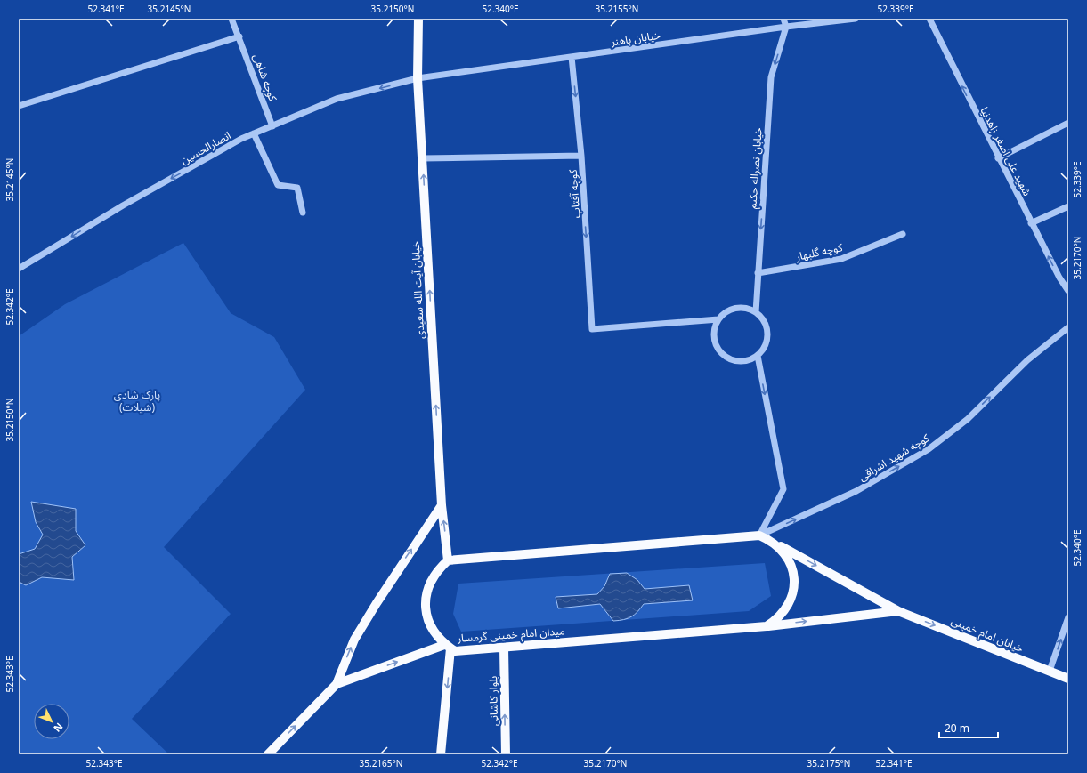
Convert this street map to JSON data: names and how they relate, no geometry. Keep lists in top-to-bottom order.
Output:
{
  "streets": {
    "main road": [
      "خیابان آیت الله سعیدی",
      "میدان امام خمینی گرمسار",
      "خیابان امام خمینی",
      "بلوار کاشانی"
    ],
    "street": [
      "خیابان باهنر",
      "کوچه شاهی",
      "انصارالحسین",
      "شهید علی اصغر زاهدنیا",
      "خیابان نصراله حکیم",
      "کوچه آفتاب",
      "کوچه گلبهار",
      "کوچه شهید اشراقی"
    ]
  },
  "crossings": [
    ["خیابان باهنر", "انصارالحسین"],
    ["خیابان باهنر", "خیابان نصراله حکیم"],
    ["خیابان باهنر", "کوچه آفتاب"],
    ["خیابان باهنر", "خیابان آیت الله سعیدی"],
    ["کوچه شاهی", "انصارالحسین"],
    ["انصارالحسین", "خیابان آیت الله سعیدی"],
    ["خیابان نصراله حکیم", "کوچه آفتاب"],
    ["خیابان نصراله حکیم", "کوچه گلبهار"],
    ["خیابان آیت الله سعیدی", "میدان امام خمینی گرمسار"],
    ["میدان امام خمینی گرمسار", "خیابان امام خمینی"],
    ["میدان امام خمینی گرمسار", "بلوار کاشانی"]
  ],
  "one_way": [
    "انصارالحسین",
    "شهید علی اصغر زاهدنیا",
    "خیابان نصراله حکیم",
    "خیابان آیت الله سعیدی",
    "کوچه شهید اشراقی",
    "خیابان امام خمینی"
  ],
  "parks": ["پارک شادی (شیلات)"],
  "scale_bar": "20 m",
  "north": "bottom right",
  "coordinates": [
    "52.341°E",
    "35.2145°N",
    "35.2150°N",
    "52.340°E",
    "35.2155°N",
    "52.339°E",
    "35.2170°N",
    "52.342°E",
    "52.343°E",
    "35.2165°N",
    "35.2175°N"
  ]
}
